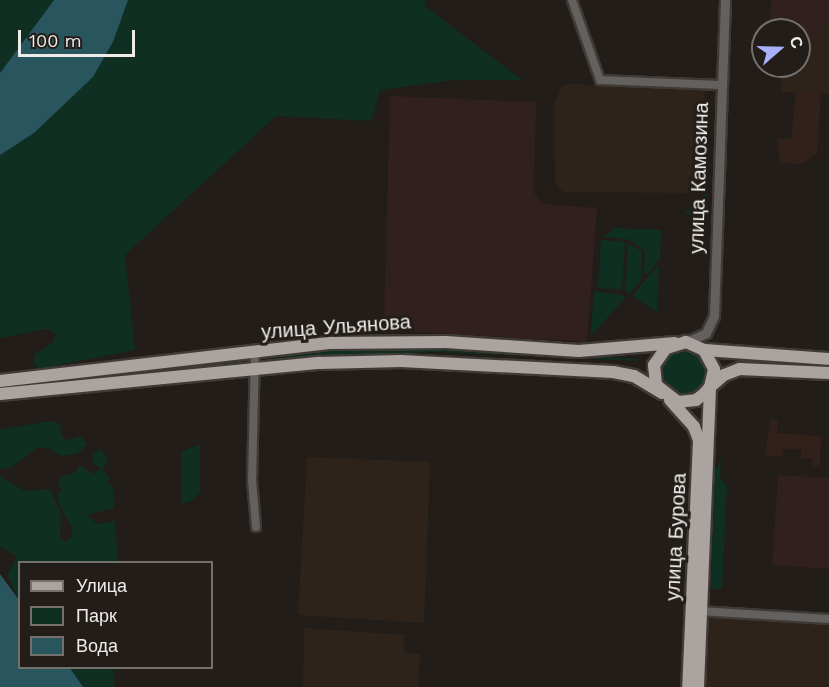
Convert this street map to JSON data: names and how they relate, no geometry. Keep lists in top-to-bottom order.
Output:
{
  "streets": {
    "main road": ["улица Ульянова", "улица Бурова"],
    "street": ["улица Камозина"]
  },
  "crossings": [
    ["улица Камозина", "улица Ульянова"],
    ["улица Камозина", "улица Бурова"],
    ["улица Ульянова", "улица Бурова"]
  ],
  "legend": ["Улица", "Парк", "Вода"],
  "scale_bar": "100 m",
  "north": "right"
}
